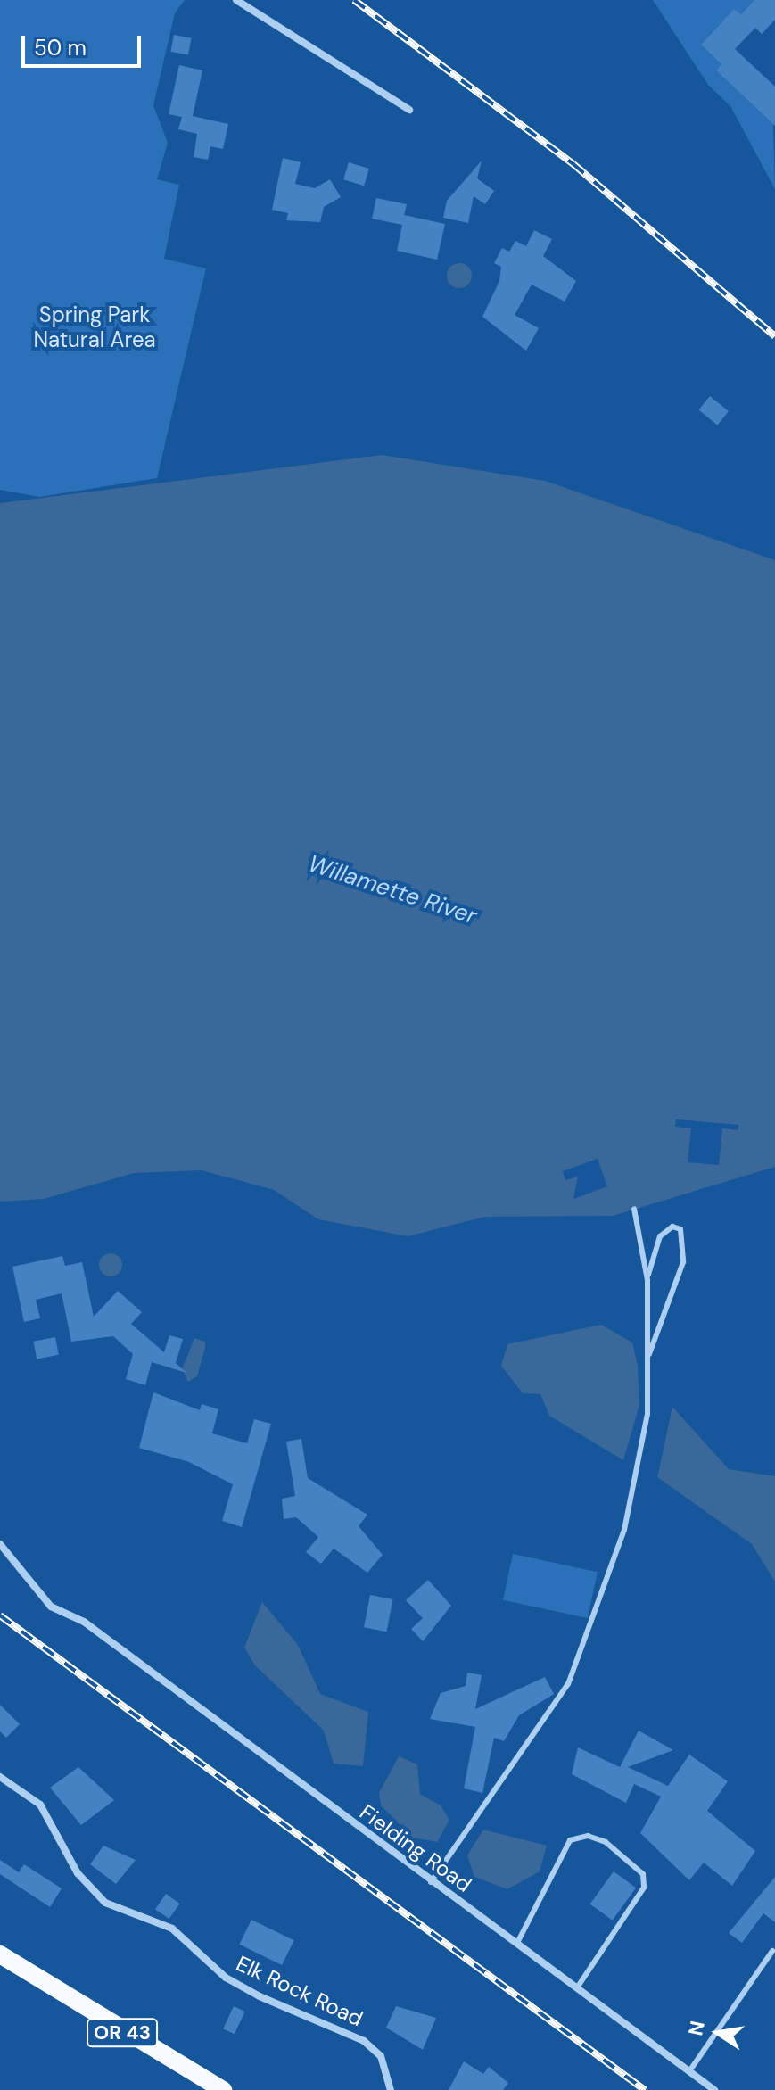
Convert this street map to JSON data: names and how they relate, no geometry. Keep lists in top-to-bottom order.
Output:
{
  "streets": {
    "main road": ["OR 43"],
    "street": ["Fielding Road", "Elk Rock Road"]
  },
  "water": ["Willamette River"],
  "parks": ["Spring Park Natural Area"],
  "scale_bar": "50 m",
  "north": "left"
}
